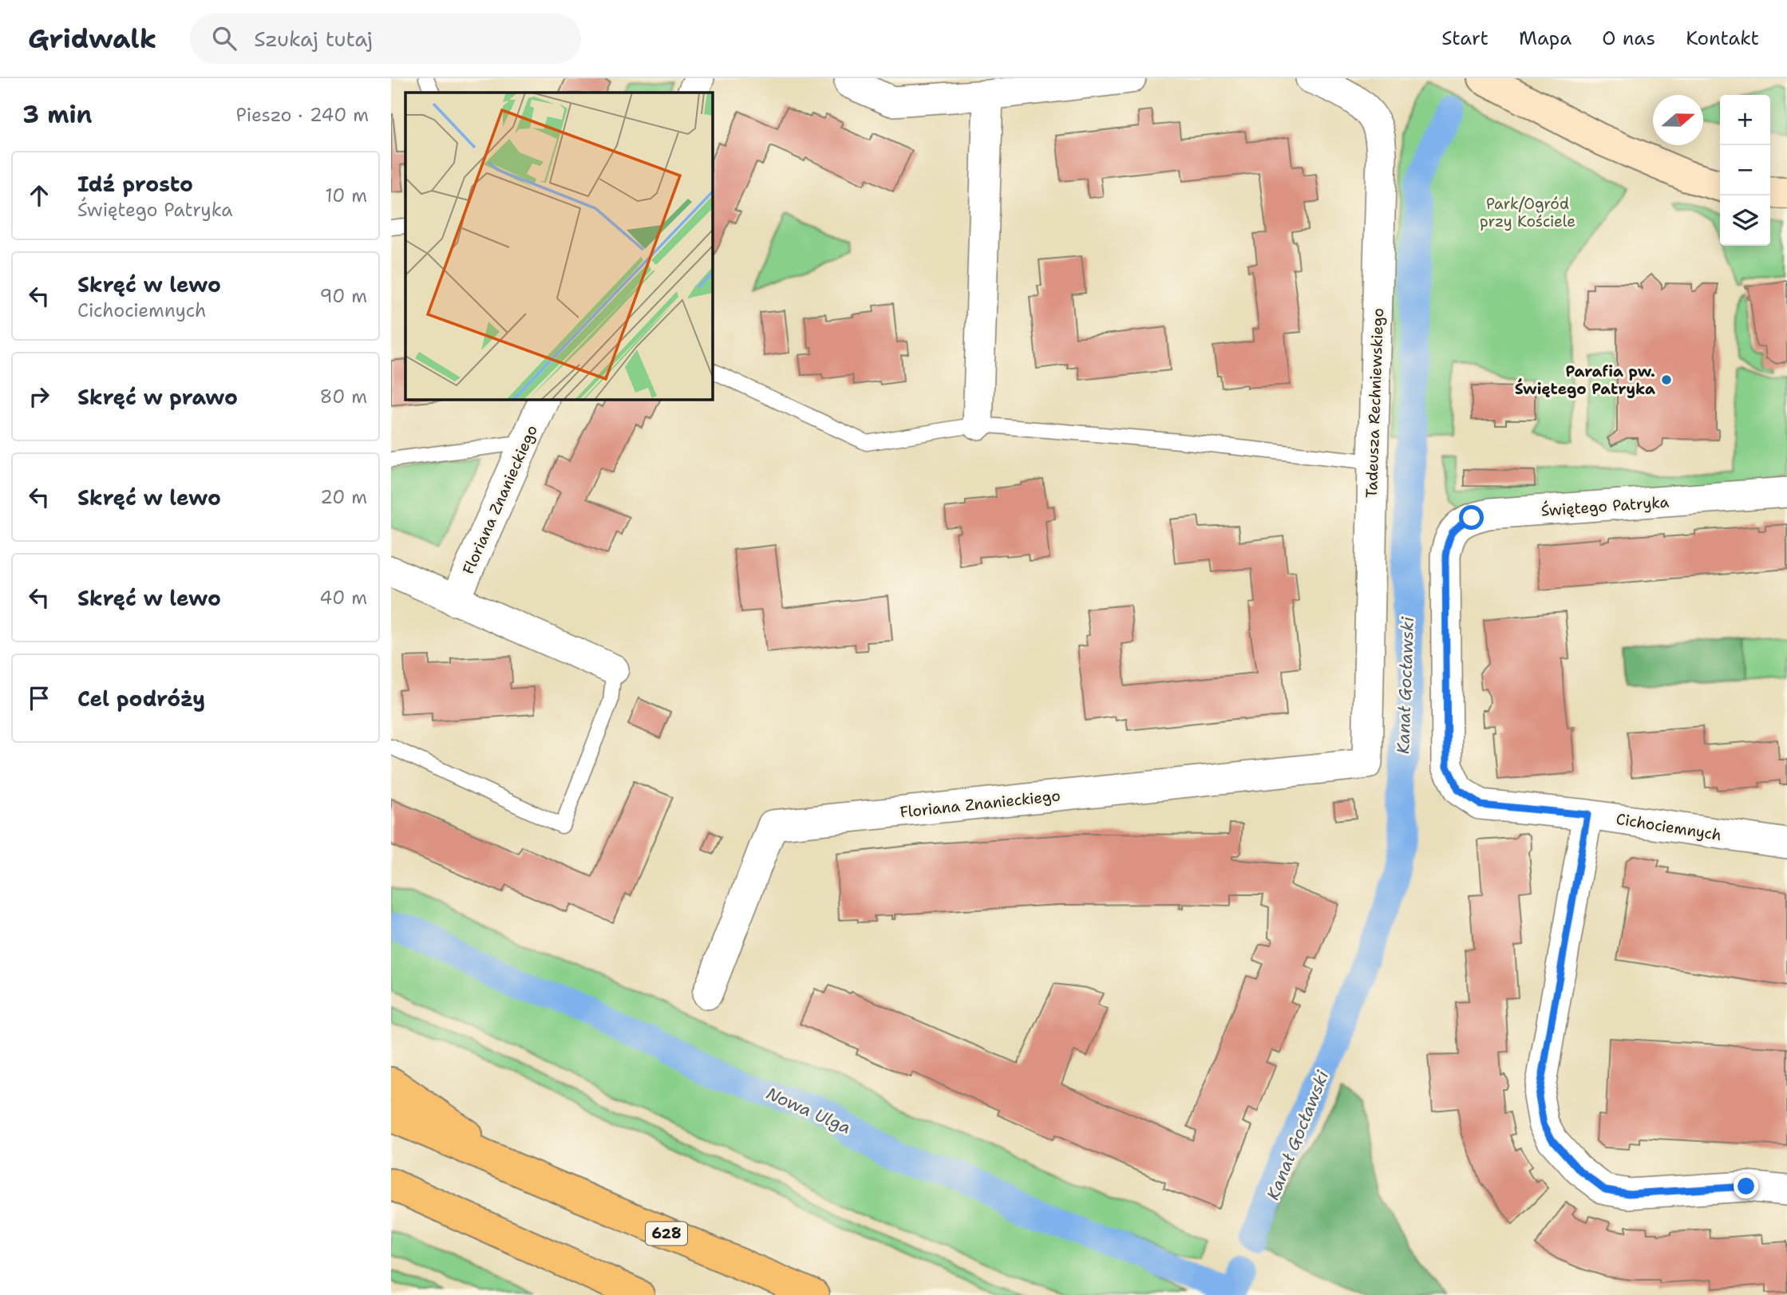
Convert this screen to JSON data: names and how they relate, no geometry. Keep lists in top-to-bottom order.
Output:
{
  "streets": {
    "main road": ["628"],
    "street": [
      "Tadeusza Rechniewskiego",
      "Floriana Znanieckiego",
      "Świętego Patryka",
      "Cichociemnych"
    ]
  },
  "crossings": [
    ["Tadeusza Rechniewskiego", "Floriana Znanieckiego"],
    ["Świętego Patryka", "Cichociemnych"]
  ],
  "water": ["Kanał Gocławski", "Nowa Ulga"],
  "parks": ["Park/Ogród przy Kościele"],
  "places": ["Parafia pw. Świętego Patryka"],
  "north": "right",
  "page": {
    "header": "Gridwalk",
    "search": "Szukaj tutaj",
    "nav": [
      "Start",
      "Mapa",
      "O nas",
      "Kontakt"
    ],
    "heading": ["3 min", "Pieszo · 240 m"],
    "map_buttons": ["+", "−"],
    "list": [
      ["Idź prosto", "Świętego Patryka", "10 m"],
      ["Skręć w lewo", "Cichociemnych", "90 m"],
      ["Skręć w prawo", "80 m"],
      ["Skręć w lewo", "20 m"],
      ["Skręć w lewo", "40 m"],
      "Cel podróży"
    ]
  }
}
